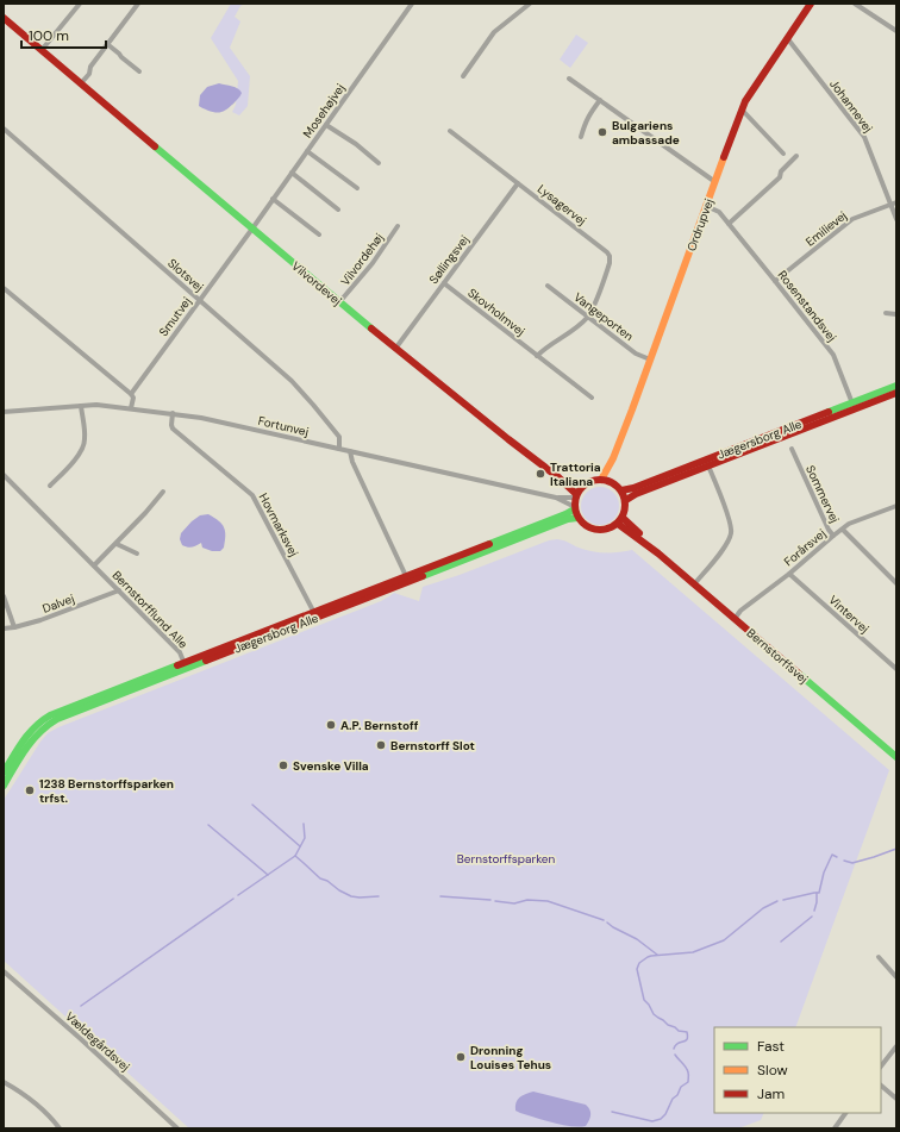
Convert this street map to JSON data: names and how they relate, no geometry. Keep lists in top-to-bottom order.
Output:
{
  "streets": {
    "street": [
      "Johannevej",
      "Mosehøjvej",
      "Lysagervej",
      "Ordrupvej",
      "Emilievej",
      "Vilvordehøj",
      "Søllingsvej",
      "Slotsvej",
      "Vilvordevej",
      "Rosenstandsvej",
      "Skovholmvej",
      "Smutvej",
      "Vangeporten",
      "Fortunvej",
      "Jægersborg Alle",
      "Sommervej",
      "Hovmarksvej",
      "Forårsvej",
      "Dalvej",
      "Bernstorfflund Alle",
      "Vintervej",
      "Bernstorffsvej",
      "Vældegårdsvej"
    ]
  },
  "crossings": [
    ["Johannevej", "Ordrupvej"],
    ["Johannevej", "Emilievej"],
    ["Mosehøjvej", "Vilvordevej"],
    ["Mosehøjvej", "Smutvej"],
    ["Lysagervej", "Søllingsvej"],
    ["Lysagervej", "Vangeporten"],
    ["Ordrupvej", "Vilvordevej"],
    ["Ordrupvej", "Rosenstandsvej"],
    ["Ordrupvej", "Vangeporten"],
    ["Ordrupvej", "Fortunvej"],
    ["Ordrupvej", "Jægersborg Alle"],
    ["Ordrupvej", "Bernstorffsvej"],
    ["Emilievej", "Rosenstandsvej"],
    ["Vilvordehøj", "Vilvordevej"],
    ["Søllingsvej", "Vilvordevej"],
    ["Søllingsvej", "Skovholmvej"],
    ["Slotsvej", "Smutvej"],
    ["Slotsvej", "Fortunvej"],
    ["Vilvordevej", "Smutvej"],
    ["Vilvordevej", "Fortunvej"],
    ["Vilvordevej", "Jægersborg Alle"],
    ["Vilvordevej", "Bernstorffsvej"],
    ["Rosenstandsvej", "Jægersborg Alle"],
    ["Fortunvej", "Jægersborg Alle"],
    ["Fortunvej", "Hovmarksvej"],
    ["Fortunvej", "Bernstorffsvej"],
    ["Jægersborg Alle", "Hovmarksvej"],
    ["Jægersborg Alle", "Bernstorfflund Alle"],
    ["Jægersborg Alle", "Bernstorffsvej"],
    ["Sommervej", "Forårsvej"],
    ["Forårsvej", "Vintervej"],
    ["Forårsvej", "Bernstorffsvej"],
    ["Dalvej", "Bernstorfflund Alle"]
  ],
  "parks": ["Bernstorffsparken"],
  "places": [
    "Bulgariens ambassade",
    "Trattoria Italiana",
    "A.P. Bernstoff",
    "Bernstorff Slot",
    "Svenske Villa",
    "1238 Bernstorffsparken trfst.",
    "Dronning Louises Tehus"
  ],
  "legend": ["Fast", "Slow", "Jam"],
  "scale_bar": "100 m"
}
